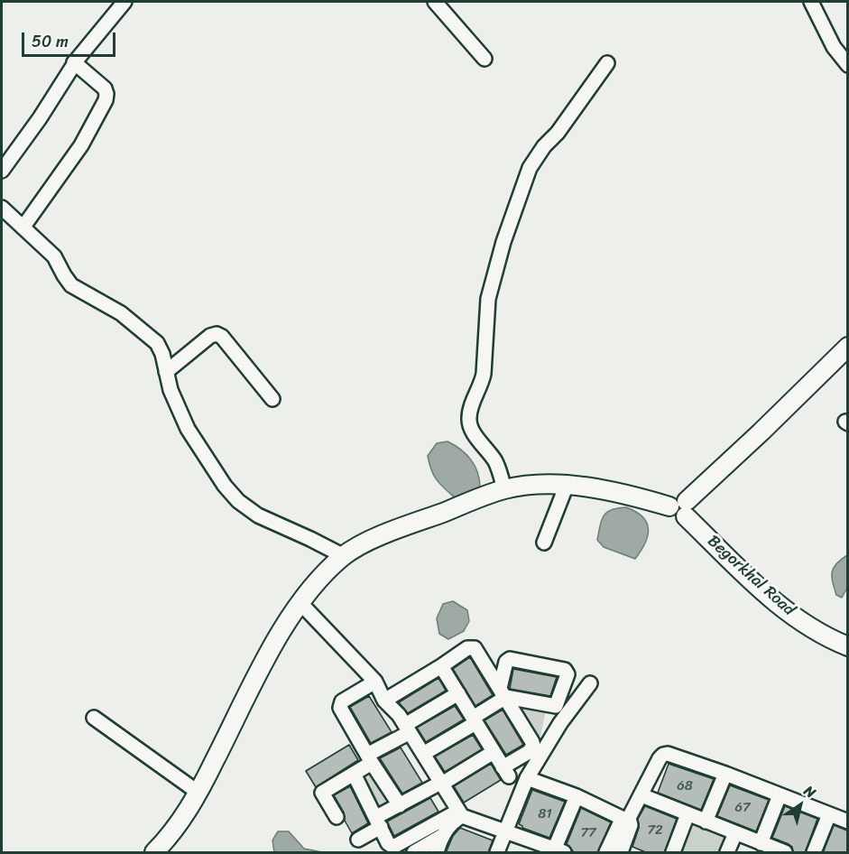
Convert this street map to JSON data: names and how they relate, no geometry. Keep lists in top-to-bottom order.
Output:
{
  "streets": {
    "street": ["Begorkhal Road"]
  },
  "house_numbers": [
    "68",
    "67",
    "81",
    "72",
    "77"
  ],
  "scale_bar": "50 m",
  "north": "top right"
}
